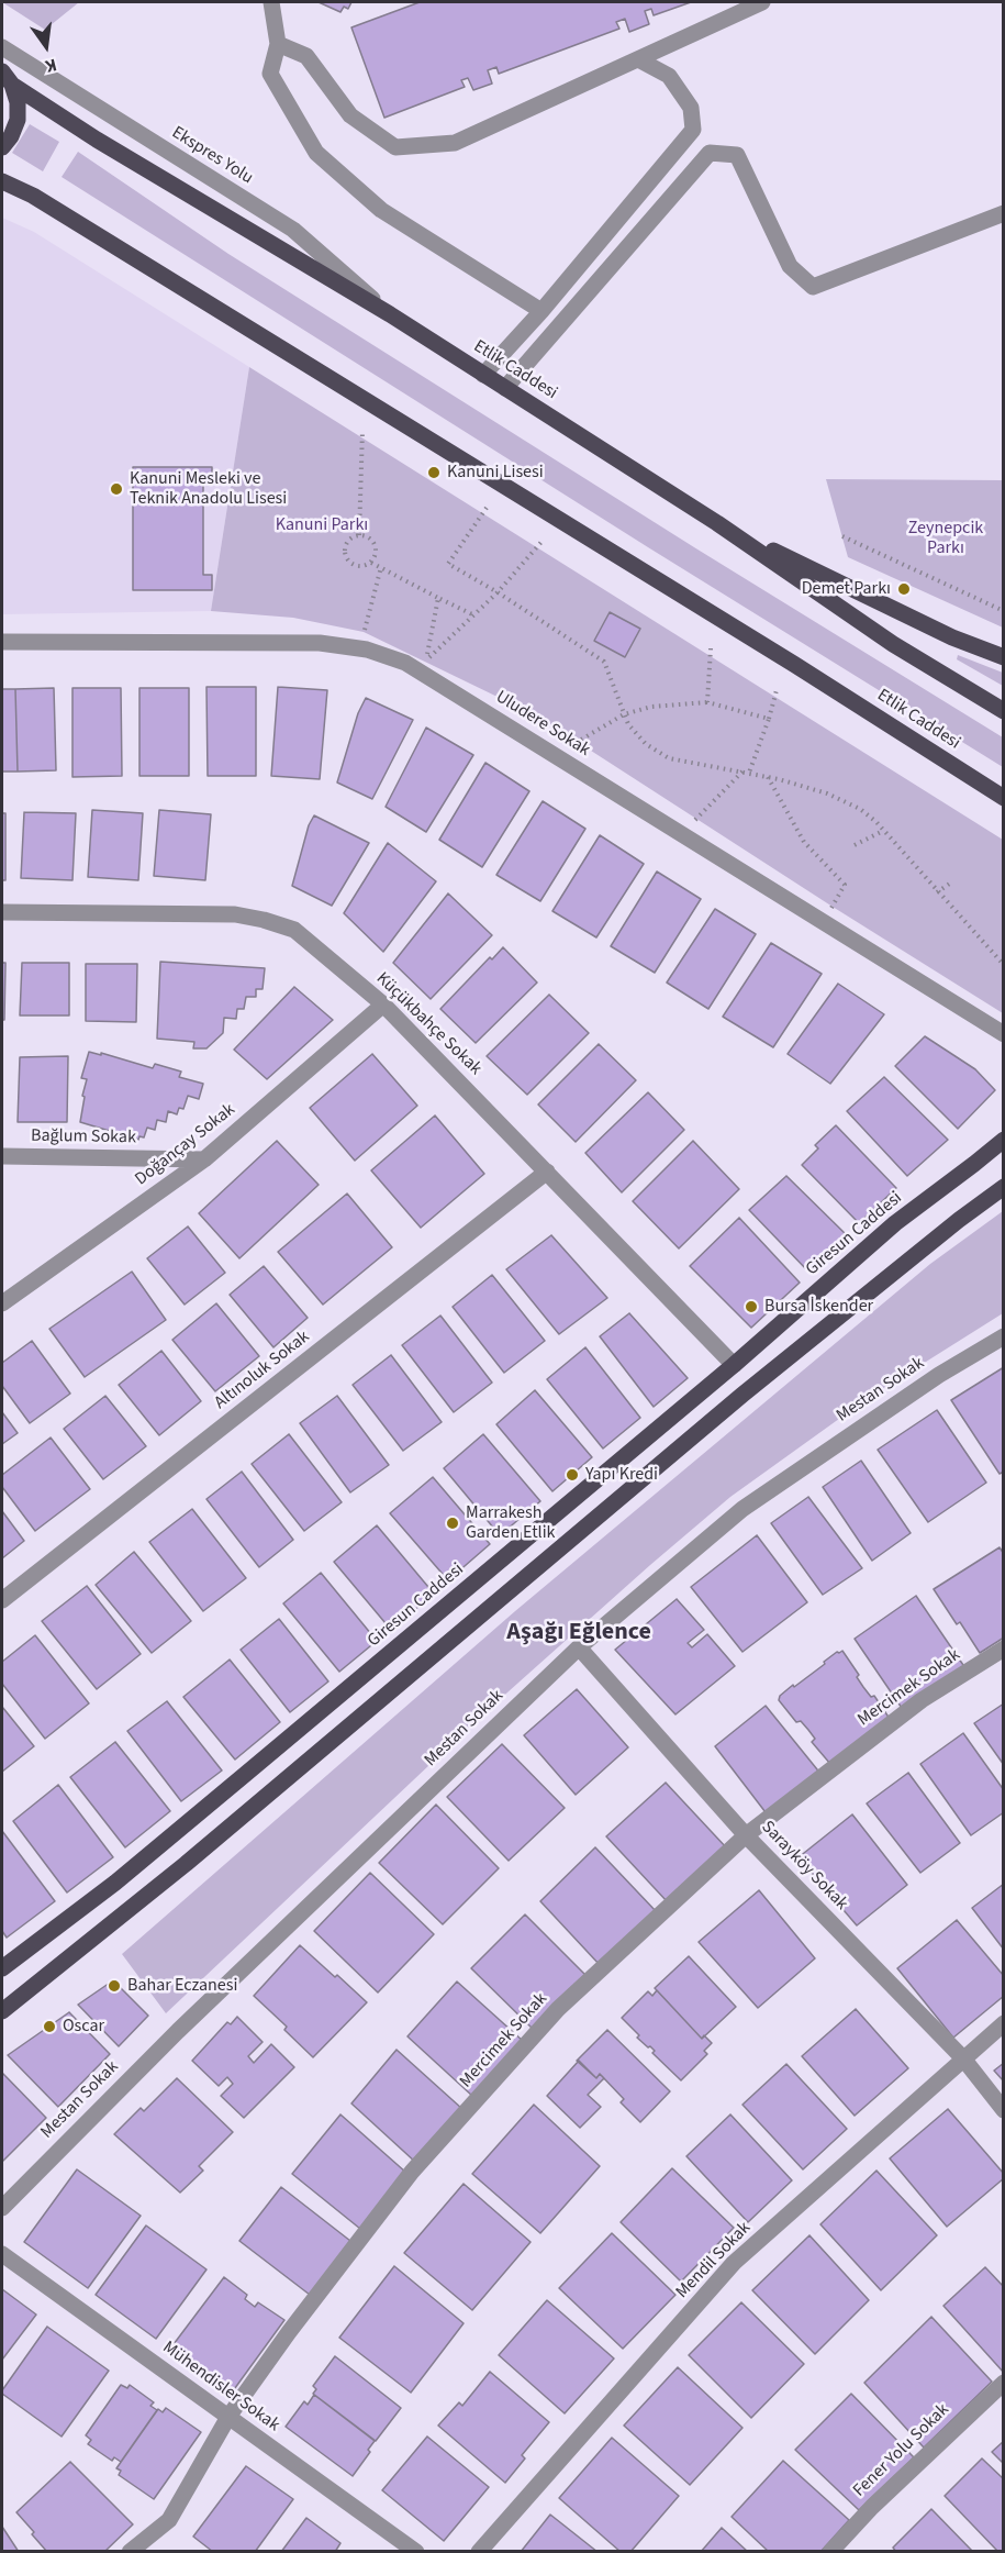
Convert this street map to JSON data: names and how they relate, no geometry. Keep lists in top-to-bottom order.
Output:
{
  "streets": {
    "main road": ["Etlik Caddesi", "Giresun Caddesi"],
    "street": [
      "Ekspres Yolu",
      "Uludere Sokak",
      "Küçükbahçe Sokak",
      "Bağlum Sokak",
      "Doğançay Sokak",
      "Altınoluk Sokak",
      "Mestan Sokak",
      "Mercimek Sokak",
      "Sarayköy Sokak",
      "Mendil Sokak",
      "Mühendisler Sokak",
      "Fener Yolu Sokak"
    ]
  },
  "crossings": [
    ["Ekspres Yolu", "Etlik Caddesi"],
    ["Küçükbahçe Sokak", "Doğançay Sokak"],
    ["Küçükbahçe Sokak", "Giresun Caddesi"],
    ["Küçükbahçe Sokak", "Altınoluk Sokak"],
    ["Bağlum Sokak", "Doğançay Sokak"],
    ["Mestan Sokak", "Sarayköy Sokak"],
    ["Mercimek Sokak", "Sarayköy Sokak"],
    ["Mercimek Sokak", "Mühendisler Sokak"],
    ["Sarayköy Sokak", "Mendil Sokak"]
  ],
  "districts": ["Aşağı Eğlence"],
  "parks": ["Kanuni Parkı", "Zeynepcik Parkı"],
  "places": [
    "Kanuni Lisesi",
    "Kanuni Mesleki ve Teknik Anadolu Lisesi",
    "Demet Parkı",
    "Bursa İskender",
    "Yapı Kredi",
    "Marrakesh Garden Etlik",
    "Bahar Eczanesi",
    "Oscar"
  ],
  "north": "bottom"
}
